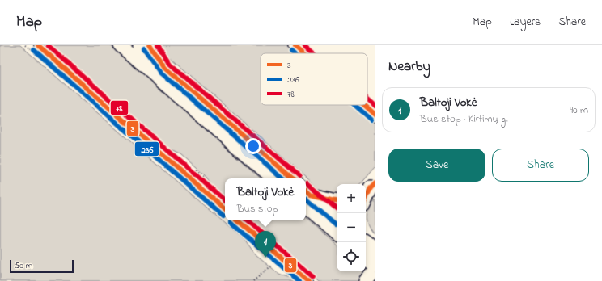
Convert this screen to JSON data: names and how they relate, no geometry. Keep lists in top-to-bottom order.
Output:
{
  "lines": ["transit line 3", "transit line 78", "transit line 236"],
  "legend": ["3", "236", "78"],
  "scale_bar": "50 m",
  "page": {
    "header": "Map",
    "nav": ["Map", "Layers", "Share"],
    "heading": "Nearby",
    "list": [
      {
        "mark": "1",
        "name": "Baltoji Vokė",
        "note": "Bus stop · Kirtimų g.",
        "value": "90 m"
      }
    ],
    "buttons": ["Save", "Share"],
    "popup": ["Baltoji Vokė", "Bus stop"],
    "map_buttons": ["+", "−"],
    "pins": "1",
    "scale": "50 m"
  }
}
